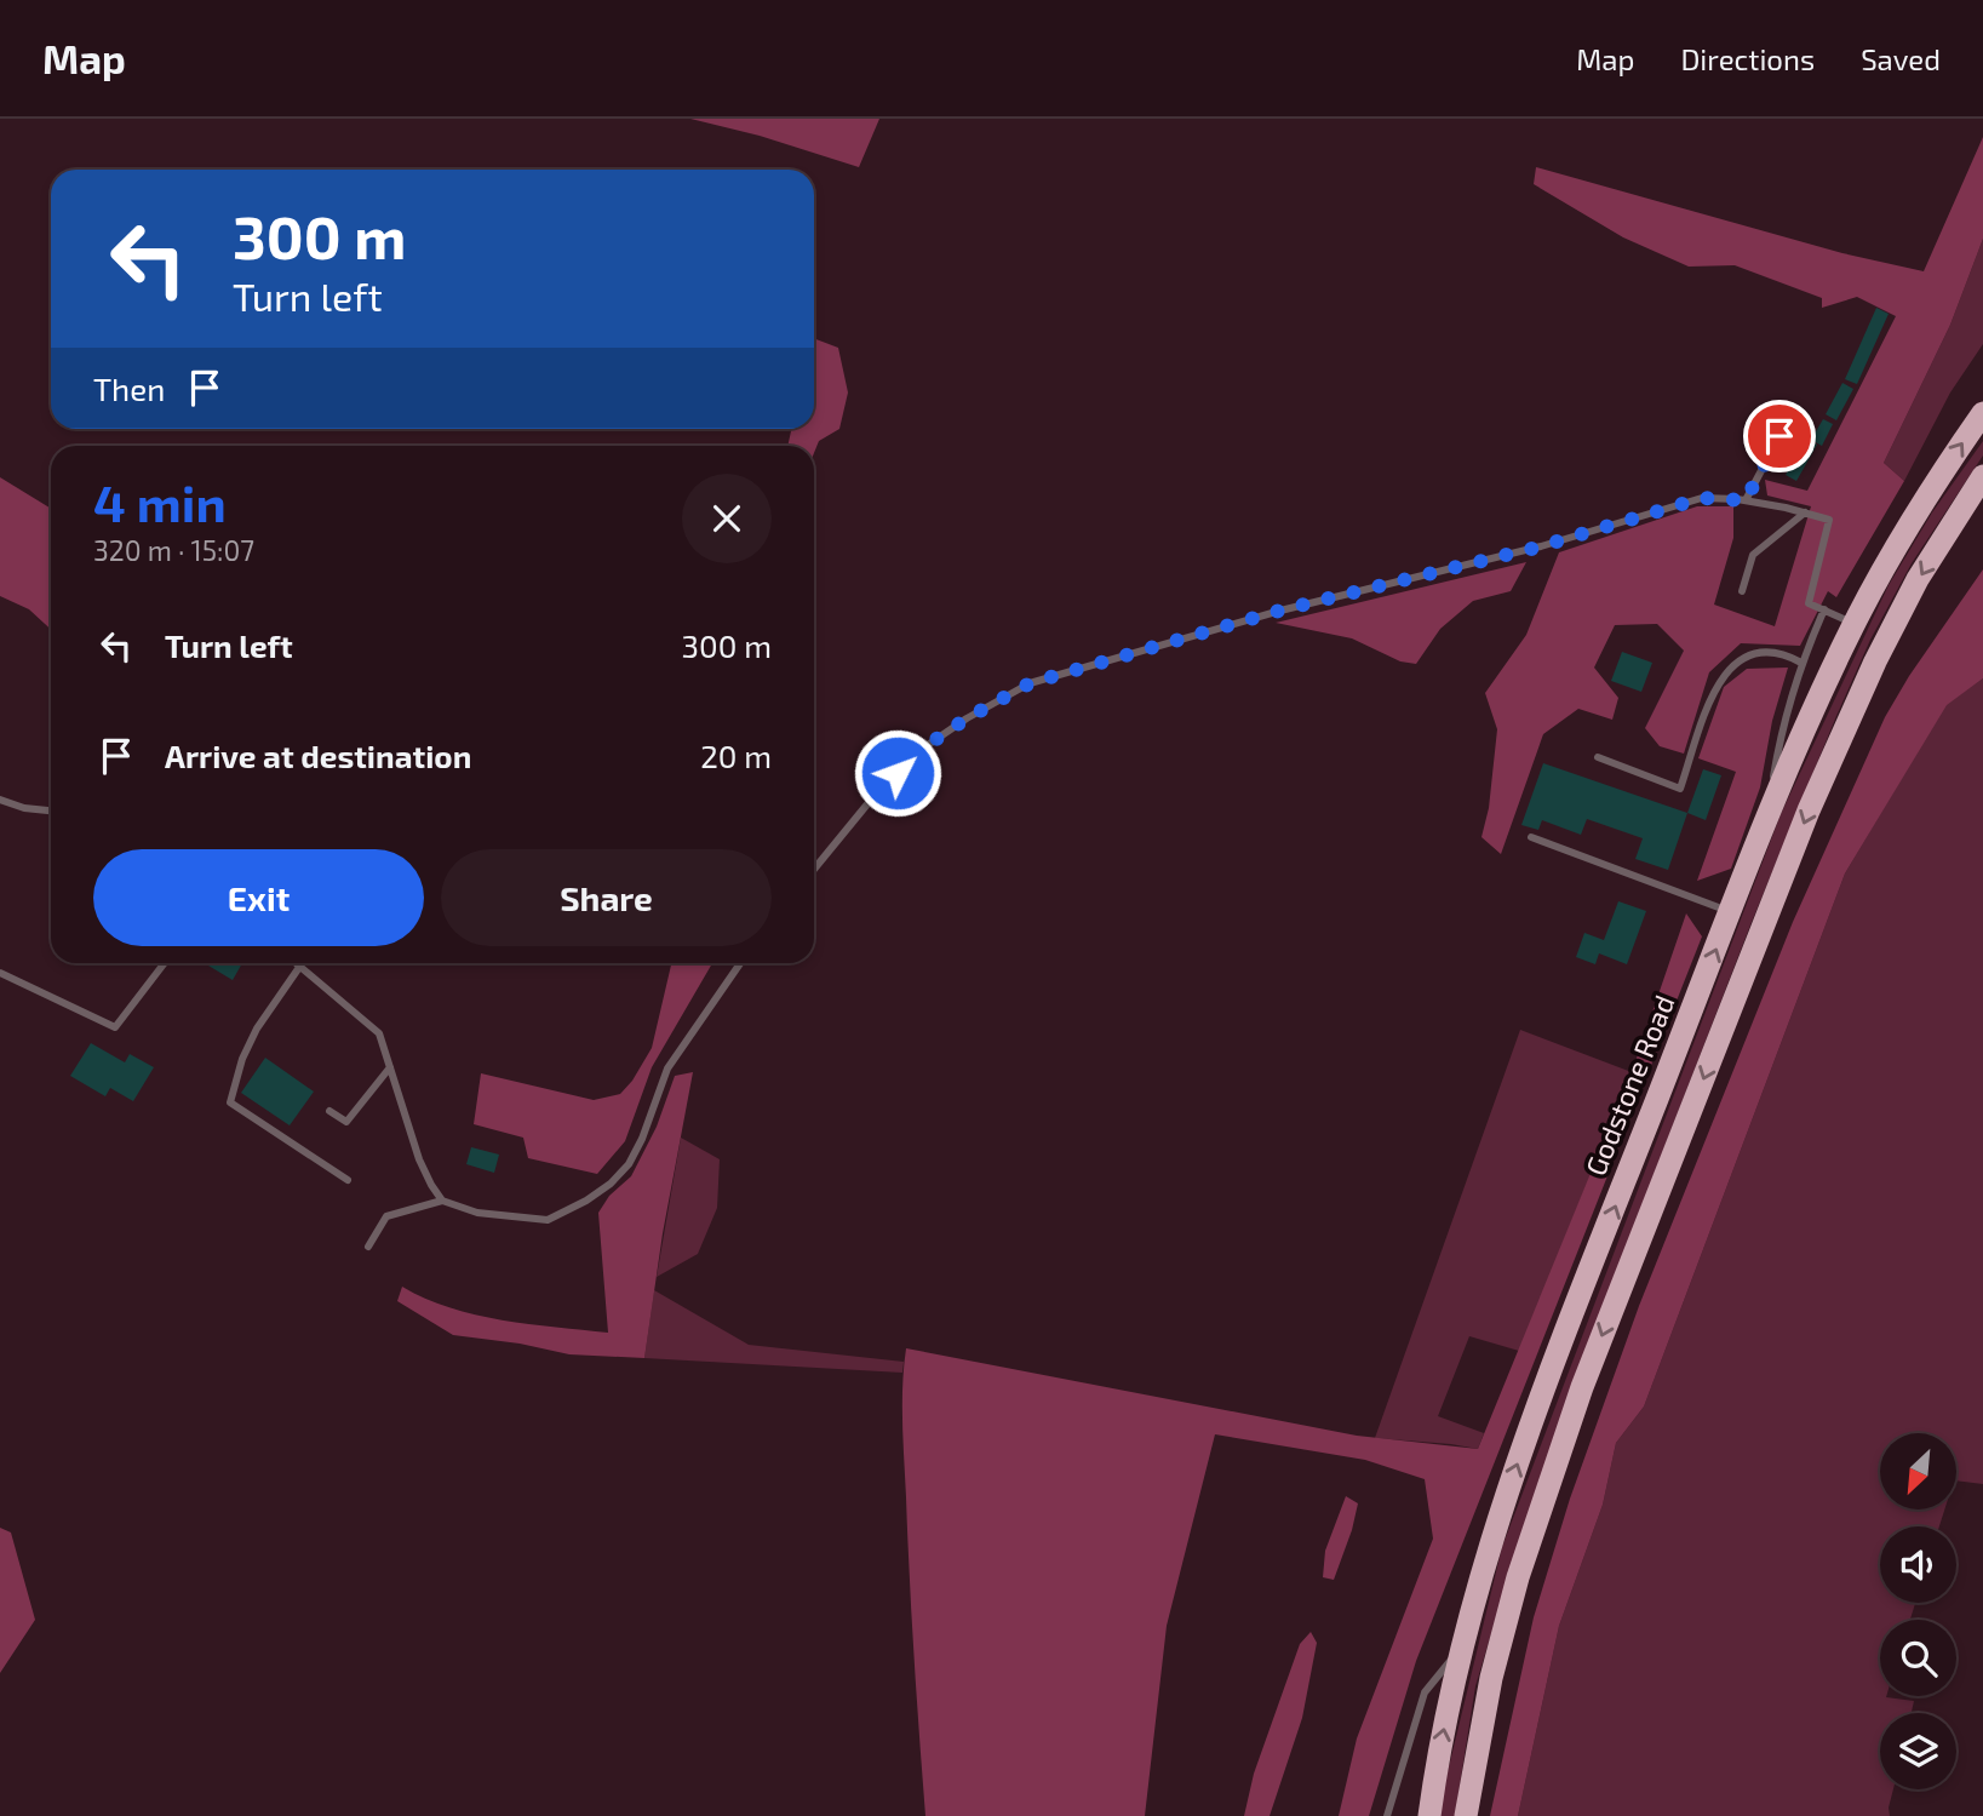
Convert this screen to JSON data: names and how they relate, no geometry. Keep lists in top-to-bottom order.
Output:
{
  "streets": {
    "highway": ["Godstone Road"]
  },
  "north": "bottom left",
  "page": {
    "header": "Map",
    "nav": ["Map", "Directions", "Saved"],
    "turn": ["300 m", "Turn left"],
    "then": "Then",
    "heading": ["4 min", "320 m · 15:07"],
    "list": [
      {
        "name": "Turn left",
        "value": "300 m"
      },
      {
        "name": "Arrive at destination",
        "value": "20 m"
      }
    ],
    "buttons": ["Exit", "Share"]
  }
}
